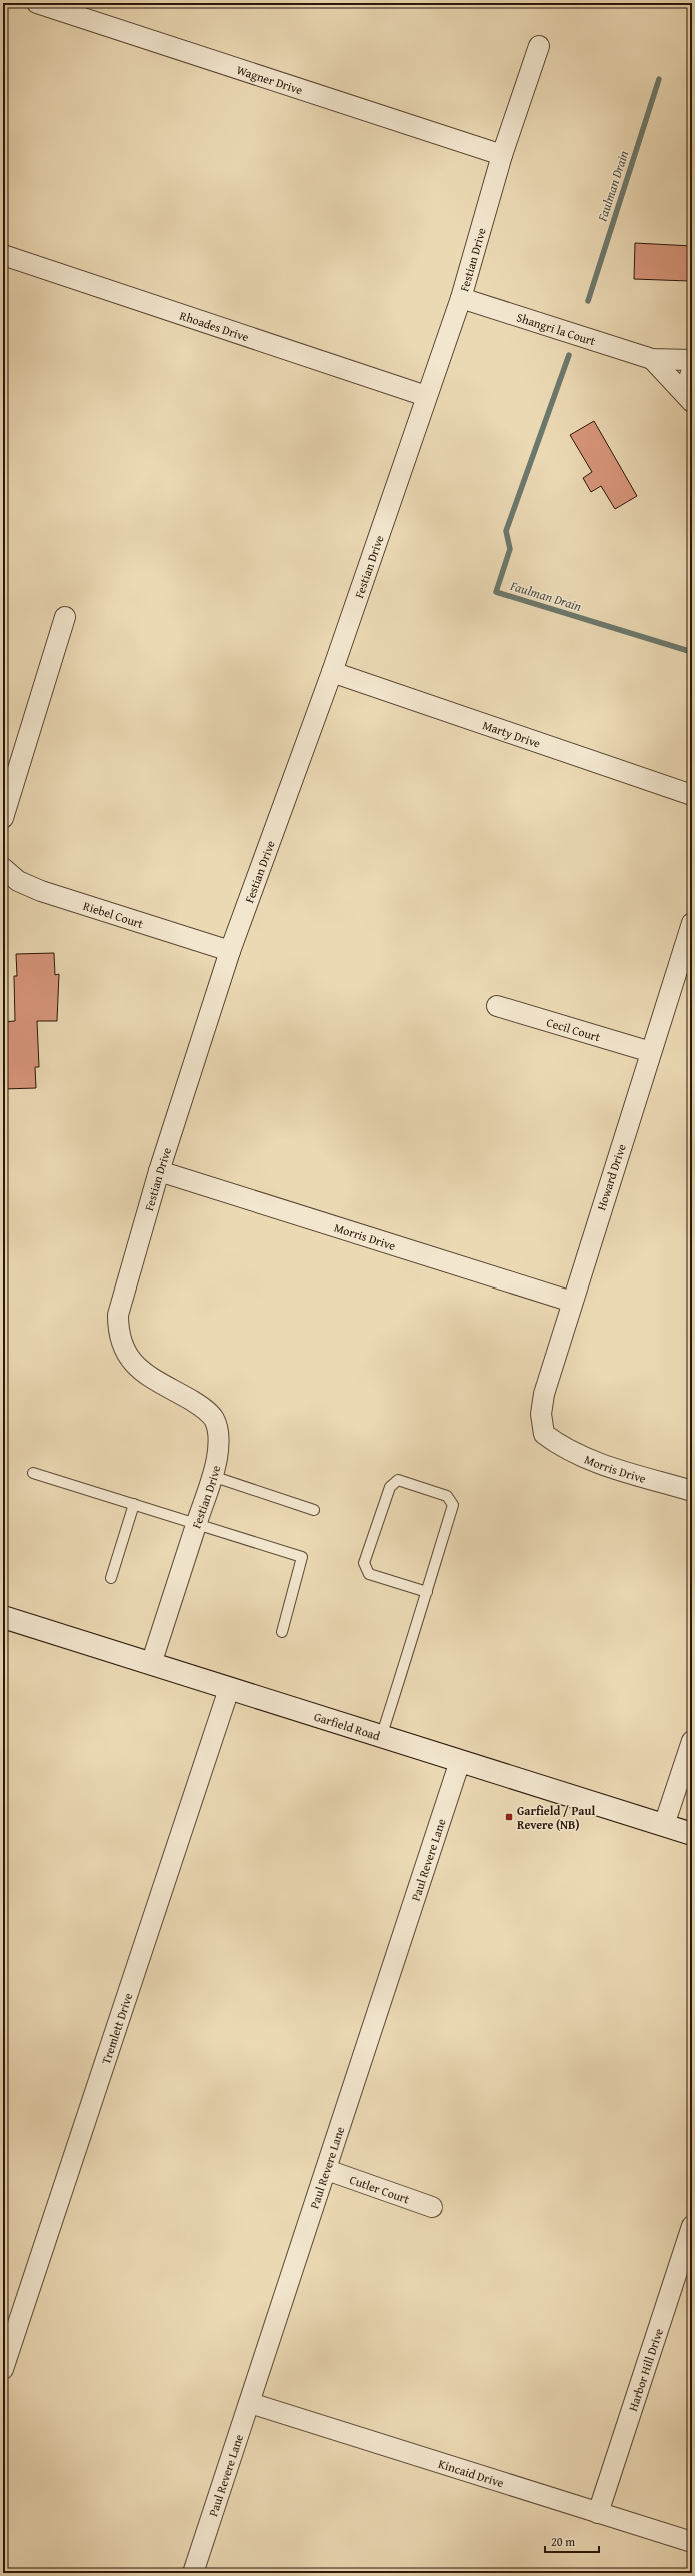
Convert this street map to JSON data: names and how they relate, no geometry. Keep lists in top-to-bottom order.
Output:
{
  "streets": {
    "main road": ["Garfield Road"],
    "street": [
      "Wagner Drive",
      "Festian Drive",
      "Rhoades Drive",
      "Shangri la Court",
      "Marty Drive",
      "Riebel Court",
      "Cecil Court",
      "Howard Drive",
      "Morris Drive",
      "Paul Revere Lane",
      "Tremlett Drive",
      "Cutler Court",
      "Harbor Hill Drive",
      "Kincaid Drive"
    ]
  },
  "crossings": [
    ["Wagner Drive", "Festian Drive"],
    ["Festian Drive", "Rhoades Drive"],
    ["Festian Drive", "Shangri la Court"],
    ["Festian Drive", "Marty Drive"],
    ["Festian Drive", "Riebel Court"],
    ["Festian Drive", "Morris Drive"],
    ["Festian Drive", "Garfield Road"],
    ["Cecil Court", "Howard Drive"],
    ["Howard Drive", "Morris Drive"],
    ["Garfield Road", "Paul Revere Lane"],
    ["Garfield Road", "Tremlett Drive"],
    ["Paul Revere Lane", "Cutler Court"],
    ["Paul Revere Lane", "Kincaid Drive"],
    ["Harbor Hill Drive", "Kincaid Drive"]
  ],
  "water": ["Faulman Drain"],
  "places": {
    "transit": ["Garfield / Paul Revere (NB)"]
  },
  "scale_bar": "20 m"
}
